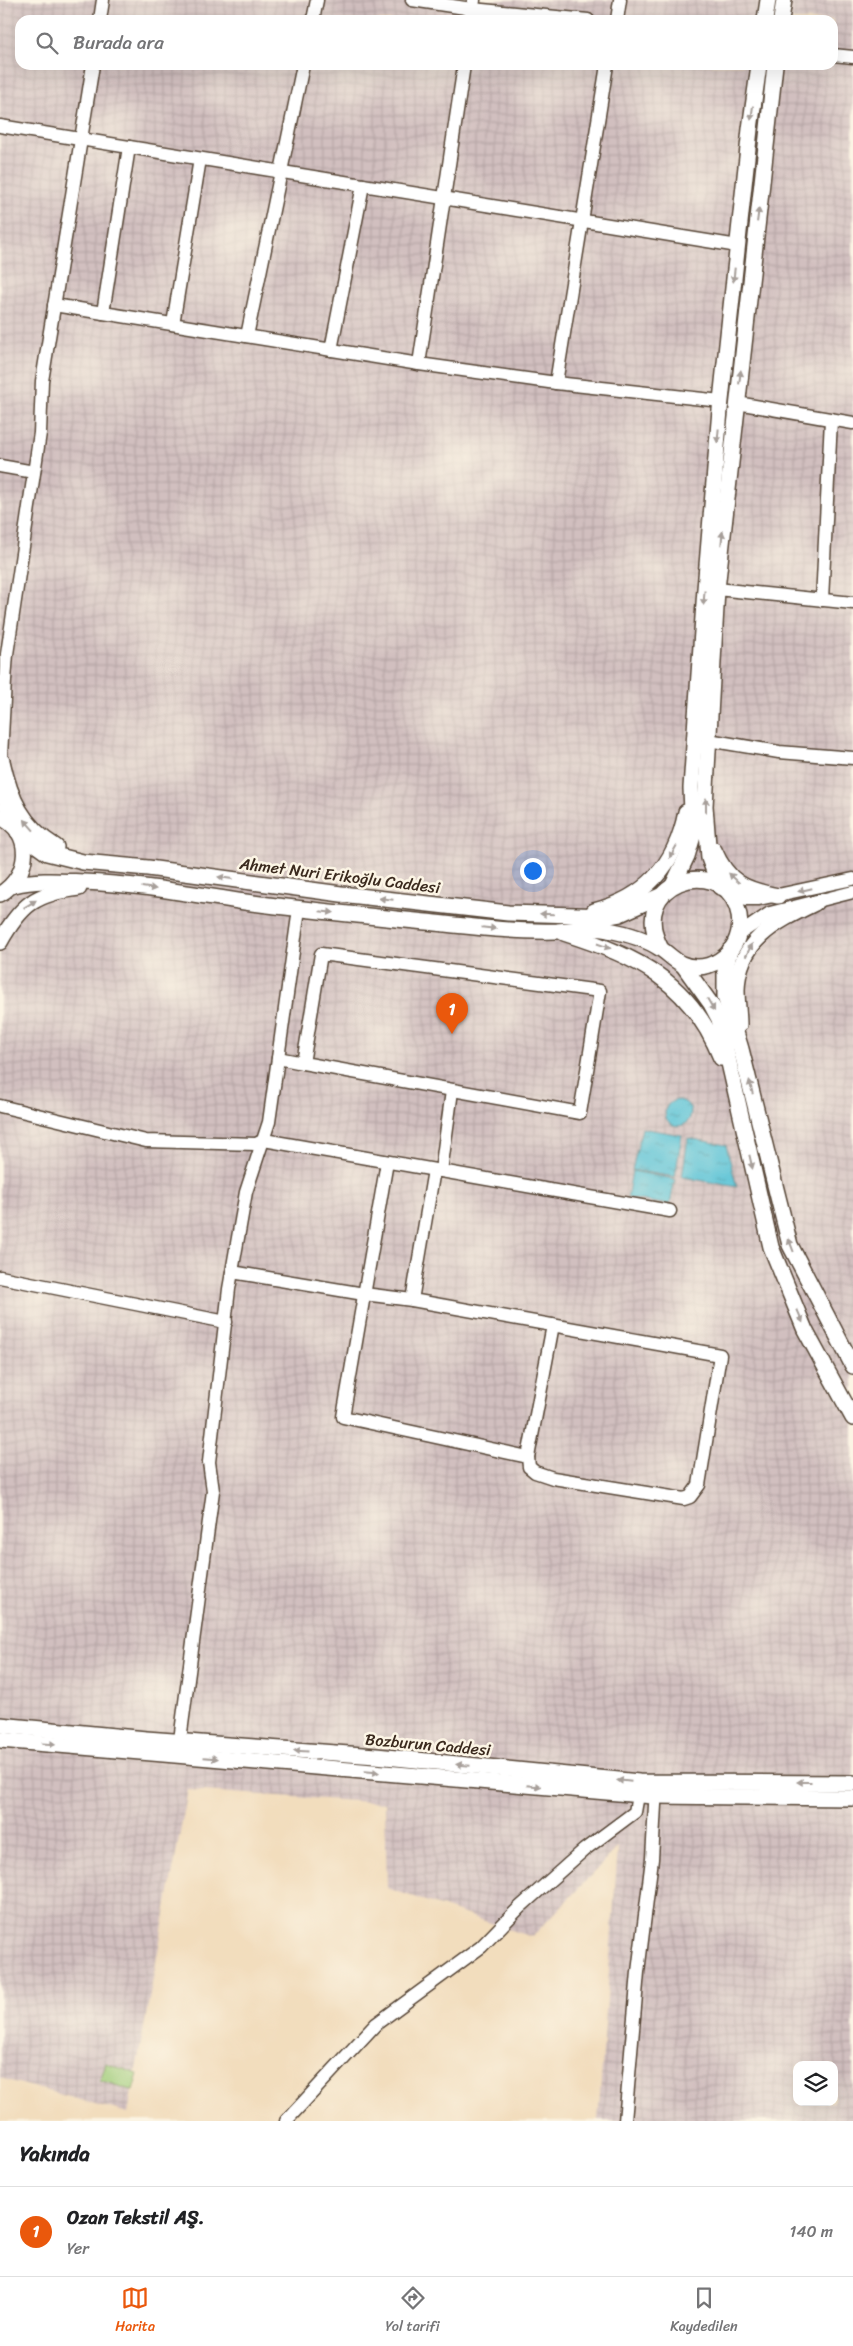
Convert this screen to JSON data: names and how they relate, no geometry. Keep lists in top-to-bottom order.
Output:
{
  "streets": {
    "main road": ["Ahmet Nuri Erikoğlu Caddesi", "Bozburun Caddesi"]
  },
  "page": {
    "search": "Burada ara",
    "pins": "1",
    "heading": "Yakında",
    "list": [
      {
        "mark": "1",
        "name": "Ozan Tekstil AŞ.",
        "note": "Yer",
        "value": "140 m"
      }
    ],
    "nav": ["Harita", "Yol tarifi", "Kaydedilen"]
  }
}
